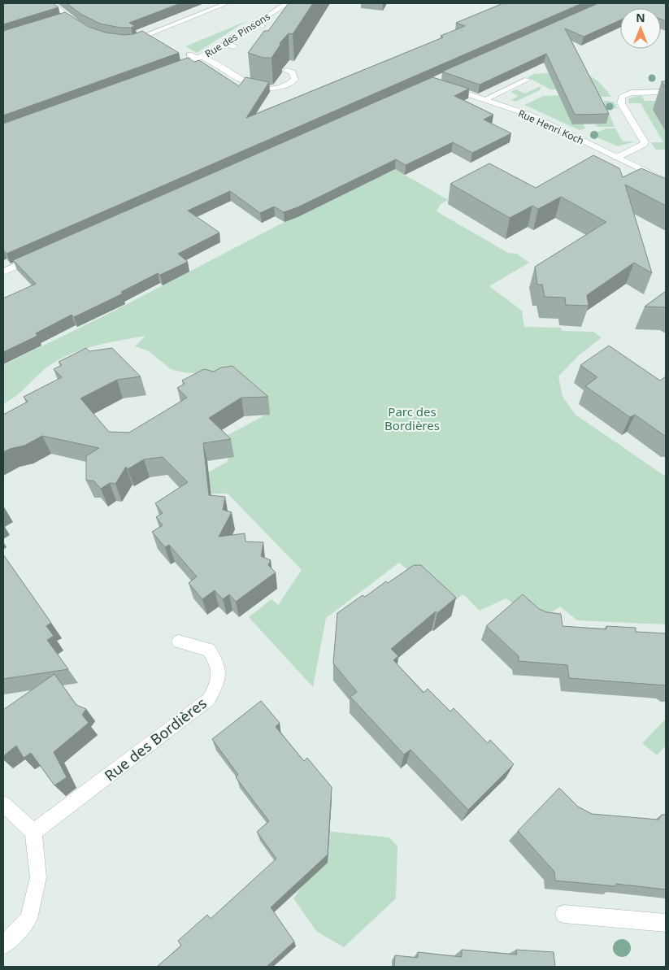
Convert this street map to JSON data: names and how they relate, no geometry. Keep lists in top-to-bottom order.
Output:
{
  "streets": {
    "street": ["Rue des Pinsons", "Rue Henri Koch", "Rue des Bordières"]
  },
  "parks": ["Parc des Bordières"],
  "north": "top"
}
